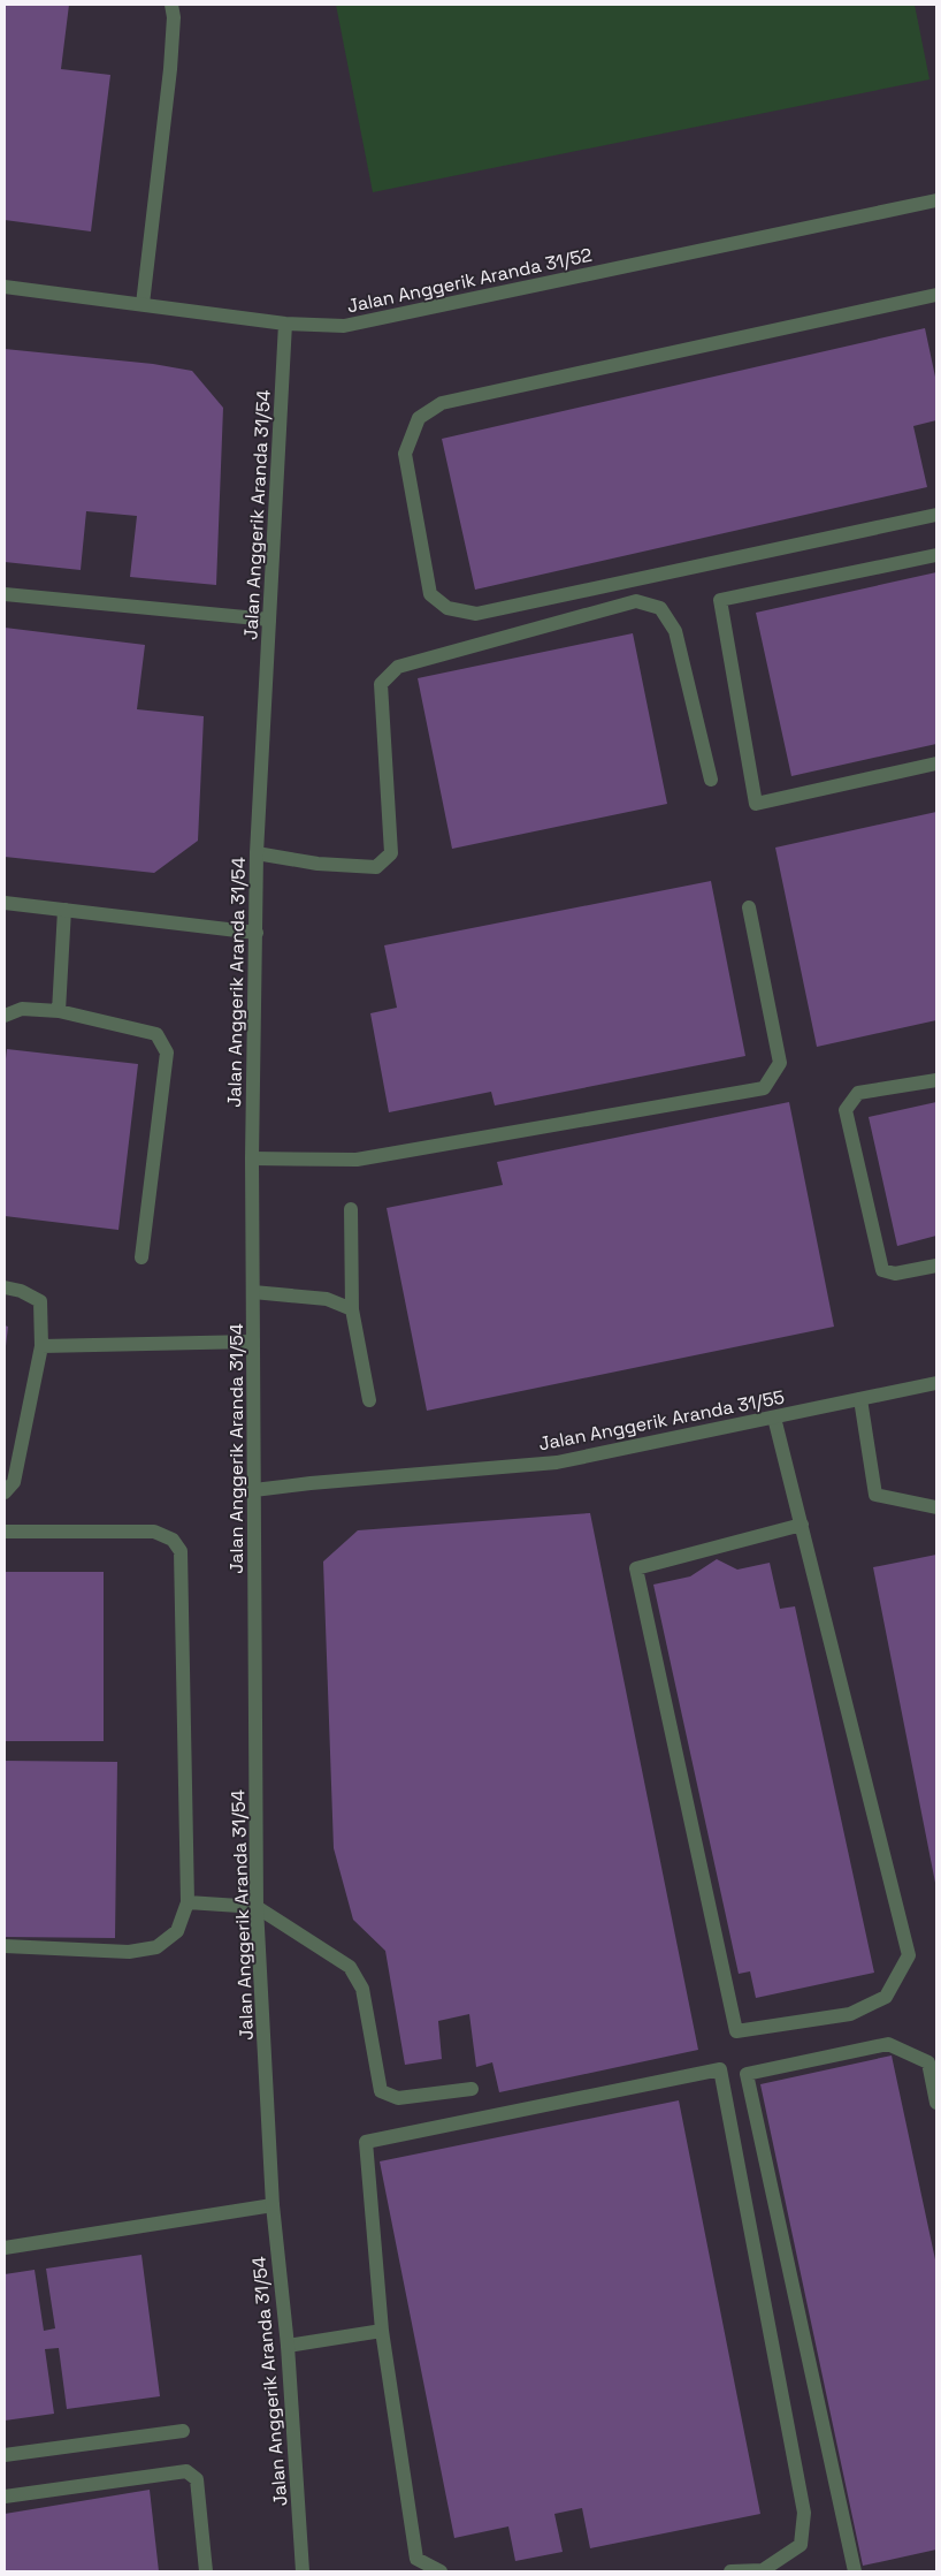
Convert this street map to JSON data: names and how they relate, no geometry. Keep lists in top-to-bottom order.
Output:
{
  "streets": {
    "street": ["Jalan Anggerik Aranda 31/52", "Jalan Anggerik Aranda 31/54", "Jalan Anggerik Aranda 31/55"]
  },
  "crossings": [
    ["Jalan Anggerik Aranda 31/52", "Jalan Anggerik Aranda 31/54"],
    ["Jalan Anggerik Aranda 31/54", "Jalan Anggerik Aranda 31/55"]
  ]
}
